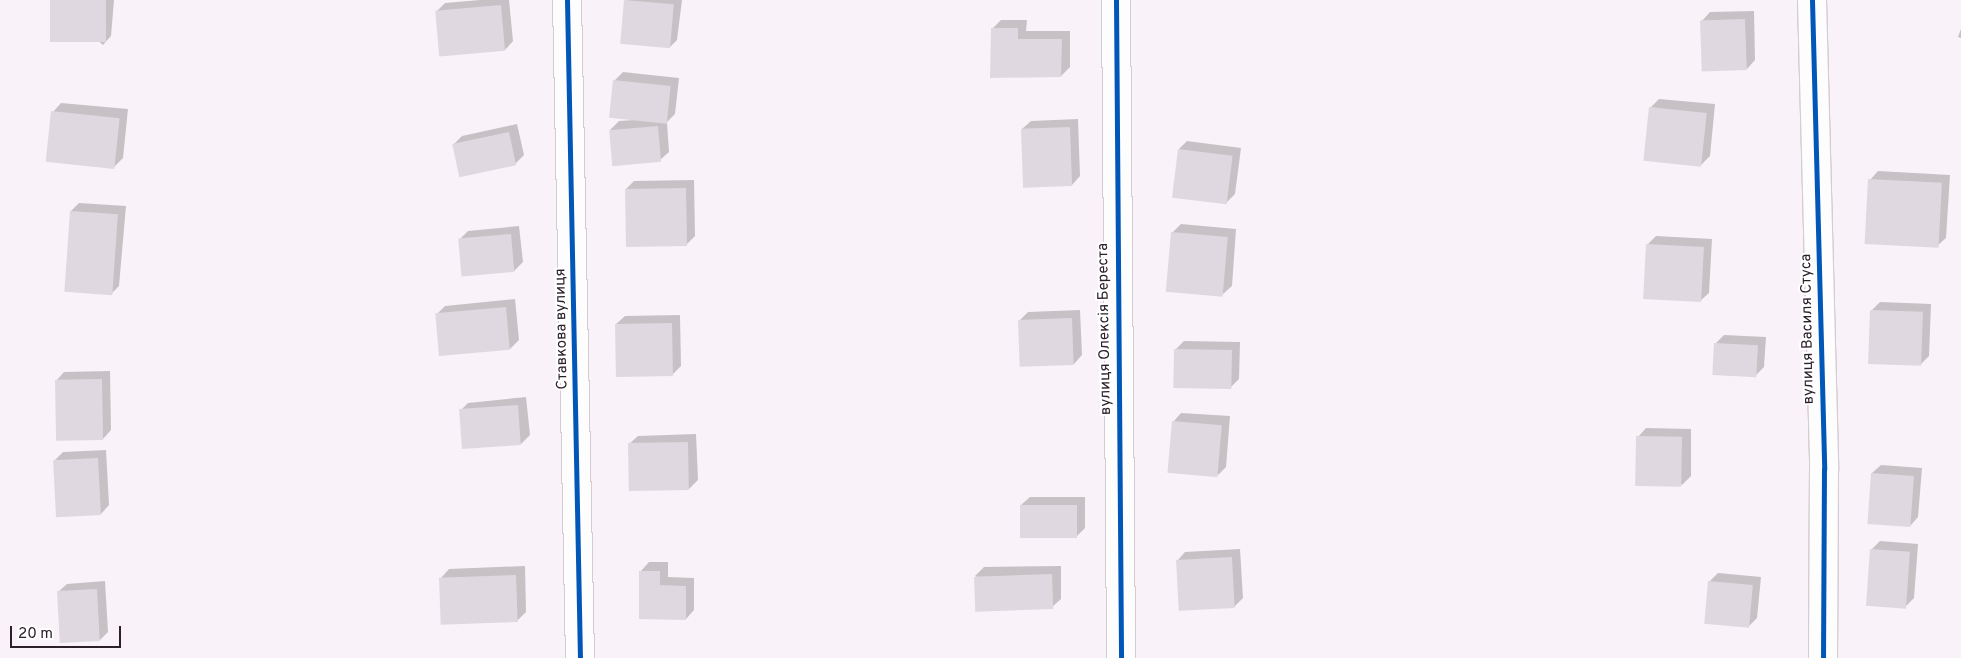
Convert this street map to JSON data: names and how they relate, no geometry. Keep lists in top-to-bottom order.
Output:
{
  "streets": {
    "street": ["Ставкова вулиця", "вулиця Олексія Береста", "вулиця Василя Стуса"]
  },
  "scale_bar": "20 m"
}
